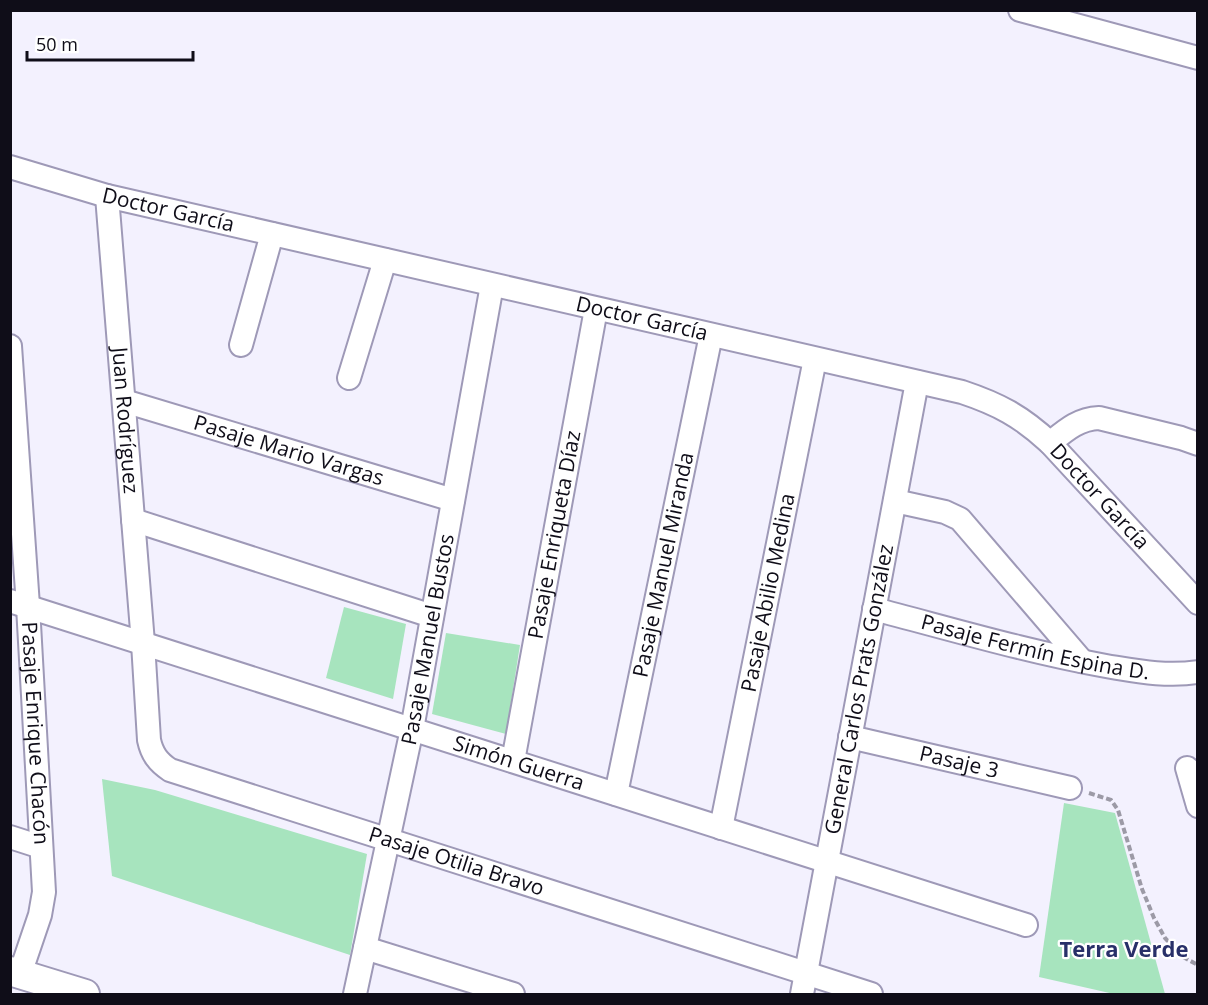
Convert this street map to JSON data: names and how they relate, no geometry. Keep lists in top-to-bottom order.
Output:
{
  "streets": {
    "street": [
      "Doctor García",
      "Juan Rodríguez",
      "Pasaje Mario Vargas",
      "Pasaje Enriqueta Díaz",
      "Pasaje Manuel Miranda",
      "Pasaje Abilio Medina",
      "Pasaje Manuel Bustos",
      "Pasaje Fermín Espina D.",
      "General Carlos Prats González",
      "Pasaje Enrique Chacón",
      "Pasaje 3",
      "Simón Guerra",
      "Pasaje Otilia Bravo"
    ]
  },
  "crossings": [
    ["Doctor García", "Juan Rodríguez"],
    ["Doctor García", "Pasaje Enriqueta Díaz"],
    ["Doctor García", "Pasaje Manuel Miranda"],
    ["Doctor García", "Pasaje Abilio Medina"],
    ["Doctor García", "Pasaje Manuel Bustos"],
    ["Doctor García", "General Carlos Prats González"],
    ["Juan Rodríguez", "Pasaje Mario Vargas"],
    ["Juan Rodríguez", "Simón Guerra"],
    ["Juan Rodríguez", "Pasaje Otilia Bravo"],
    ["Pasaje Mario Vargas", "Pasaje Manuel Bustos"],
    ["Pasaje Enriqueta Díaz", "Simón Guerra"],
    ["Pasaje Manuel Miranda", "Simón Guerra"],
    ["Pasaje Abilio Medina", "Simón Guerra"],
    ["Pasaje Manuel Bustos", "Simón Guerra"],
    ["Pasaje Manuel Bustos", "Pasaje Otilia Bravo"],
    ["Pasaje Fermín Espina D.", "General Carlos Prats González"],
    ["General Carlos Prats González", "Pasaje 3"],
    ["General Carlos Prats González", "Simón Guerra"],
    ["General Carlos Prats González", "Pasaje Otilia Bravo"],
    ["Pasaje Enrique Chacón", "Simón Guerra"],
    ["Simón Guerra", "Pasaje Otilia Bravo"]
  ],
  "districts": ["Terra Verde"],
  "scale_bar": "50 m"
}
